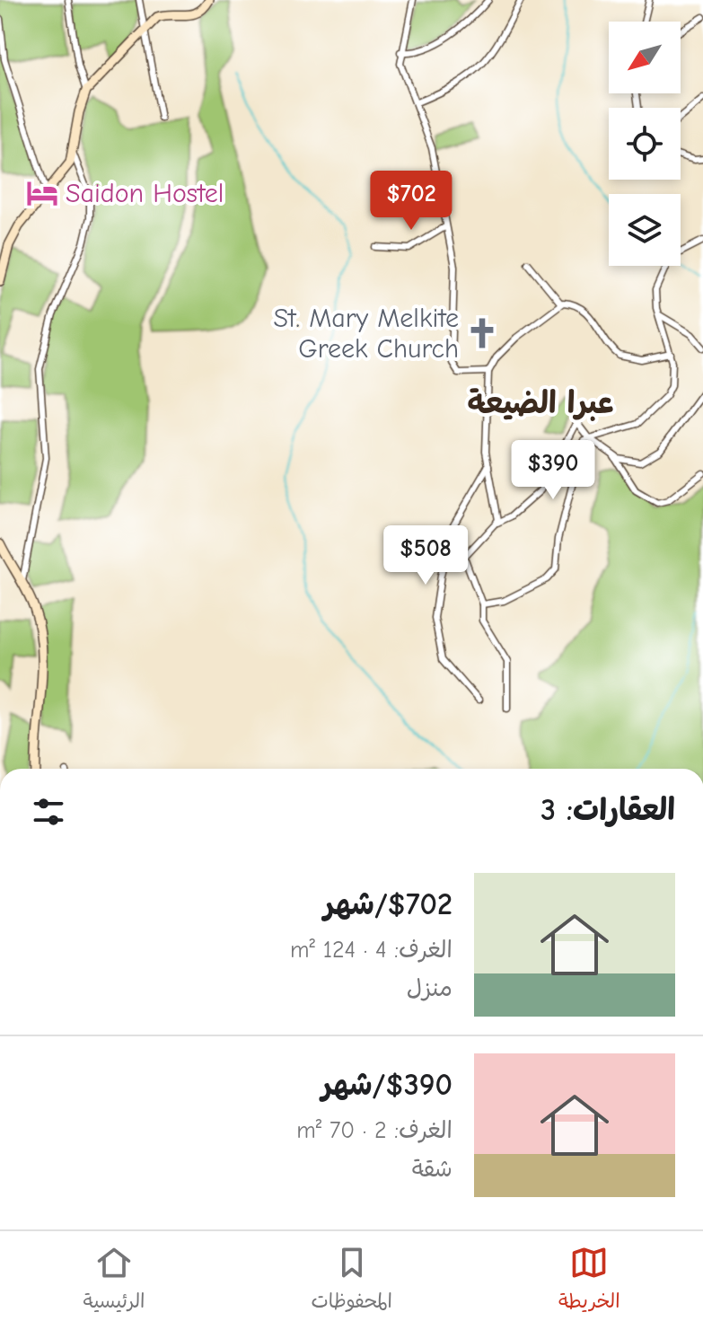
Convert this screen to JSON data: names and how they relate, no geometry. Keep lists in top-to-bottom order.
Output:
{
  "districts": ["عبرا الضيعة"],
  "places": {
    "hotel": ["Saidon Hostel"],
    "church": ["St. Mary Melkite Greek Church"]
  },
  "north": "bottom left",
  "page": {
    "price": ["$702", "$390", "$508"],
    "heading": "العقارات: 3",
    "list": [
      {
        "name": "$702/شهر",
        "note": "الغرف: 4 · 124 m² · منزل"
      },
      {
        "name": "$390/شهر",
        "note": "الغرف: 2 · 70 m² · شقة"
      }
    ],
    "tabs": ["الخريطة", "المحفوظات", "الرئيسية"]
  }
}
